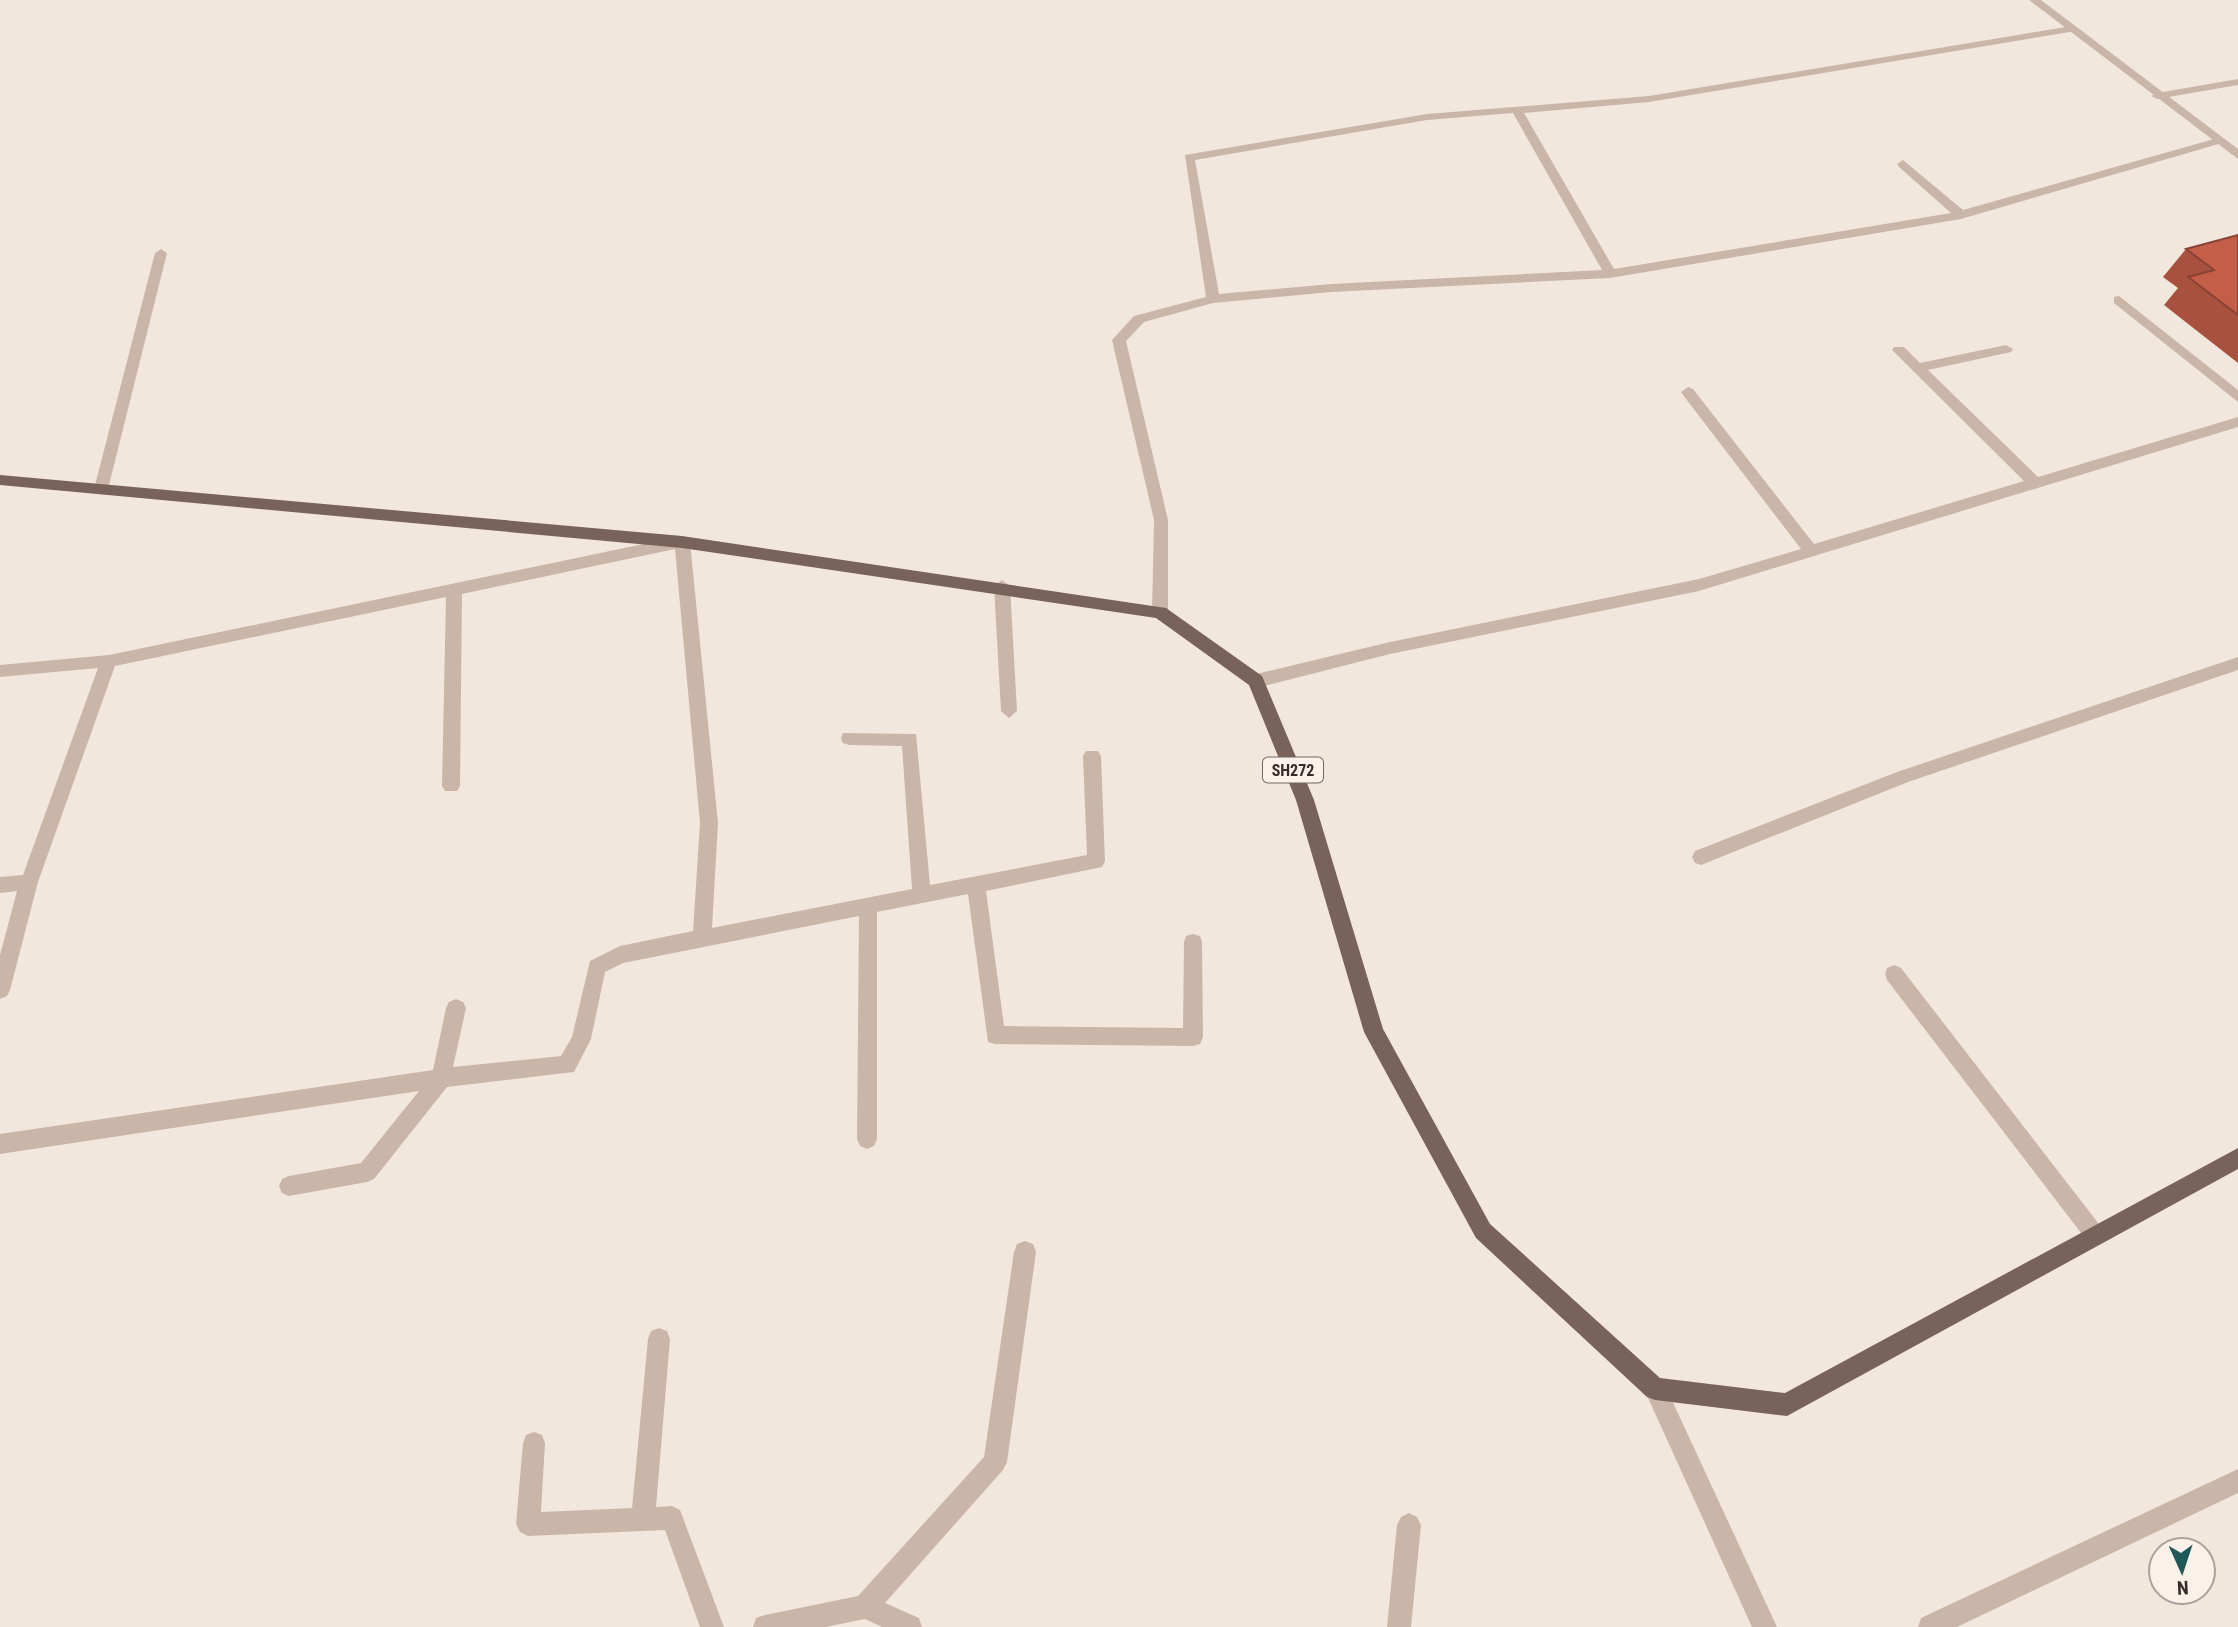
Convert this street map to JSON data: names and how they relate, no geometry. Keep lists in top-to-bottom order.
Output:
{
  "streets": {
    "main road": ["SH272"]
  },
  "north": "bottom"
}
